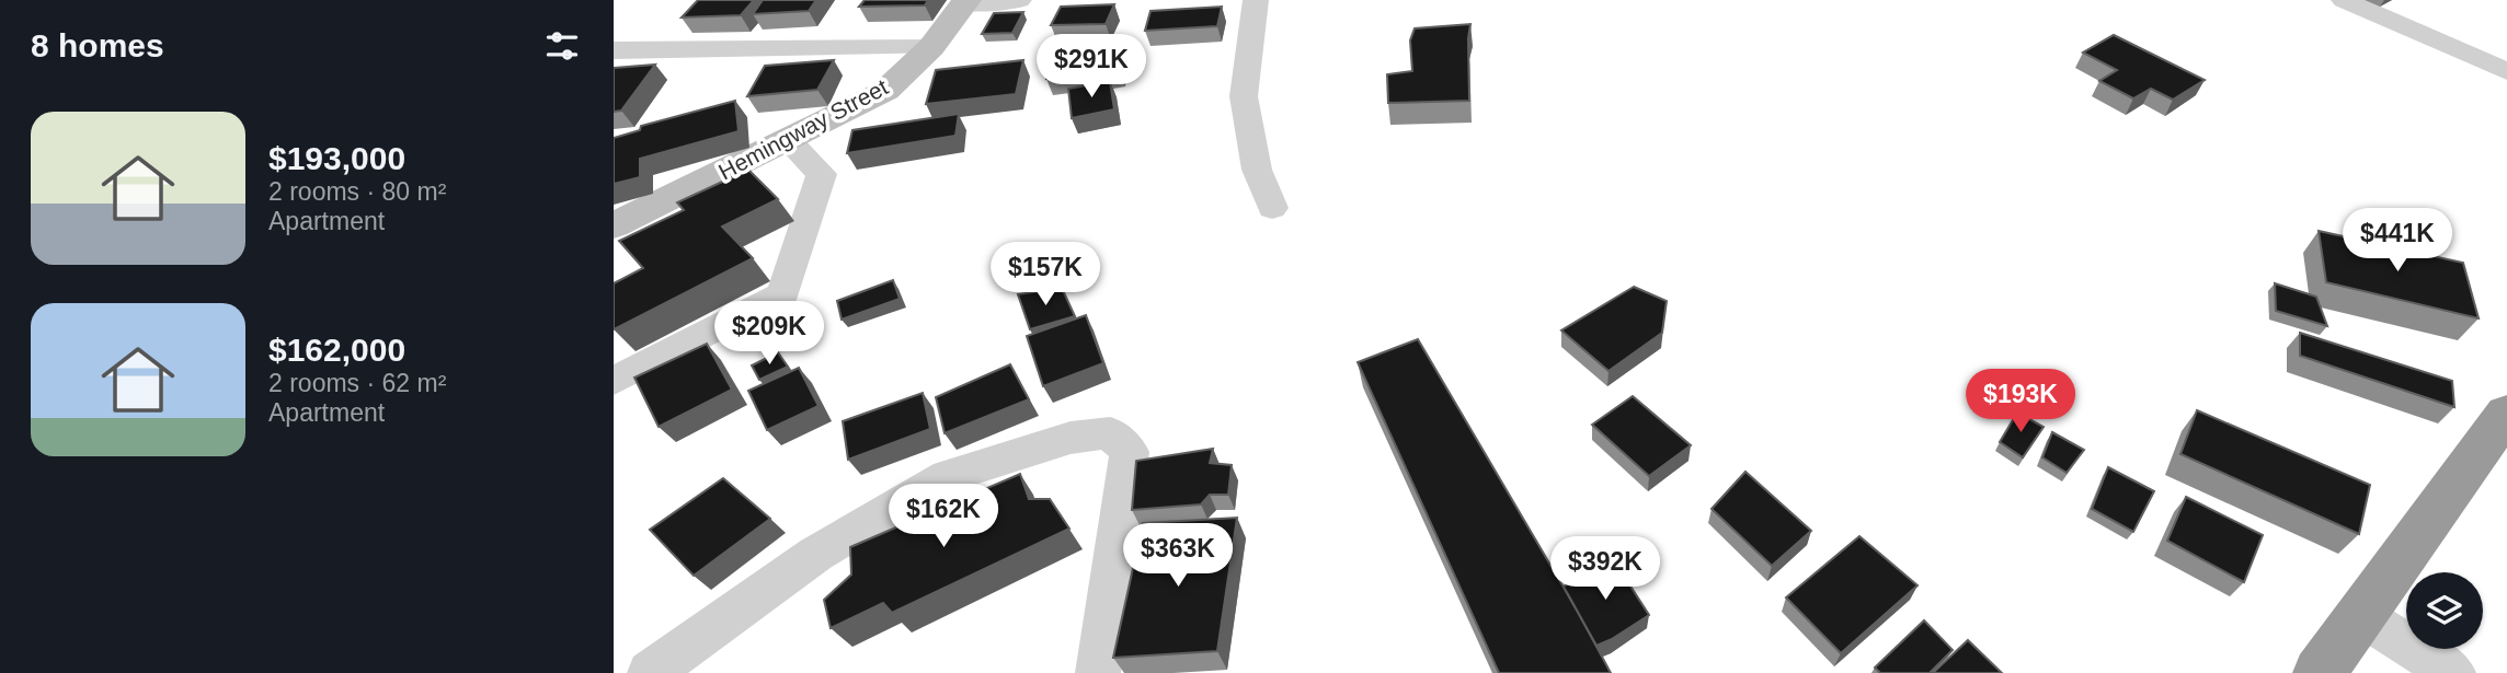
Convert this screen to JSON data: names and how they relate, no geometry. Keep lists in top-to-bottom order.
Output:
{
  "streets": {
    "main road": ["Hemingway Street"]
  },
  "page": {
    "heading": "8 homes",
    "price": [
      "$291K",
      "$441K",
      "$157K",
      "$209K",
      "$193K",
      "$162K",
      "$363K",
      "$392K"
    ],
    "list": [
      {
        "name": "$193,000",
        "note": "2 rooms · 80 m² · Apartment"
      },
      {
        "name": "$162,000",
        "note": "2 rooms · 62 m² · Apartment"
      }
    ]
  }
}
